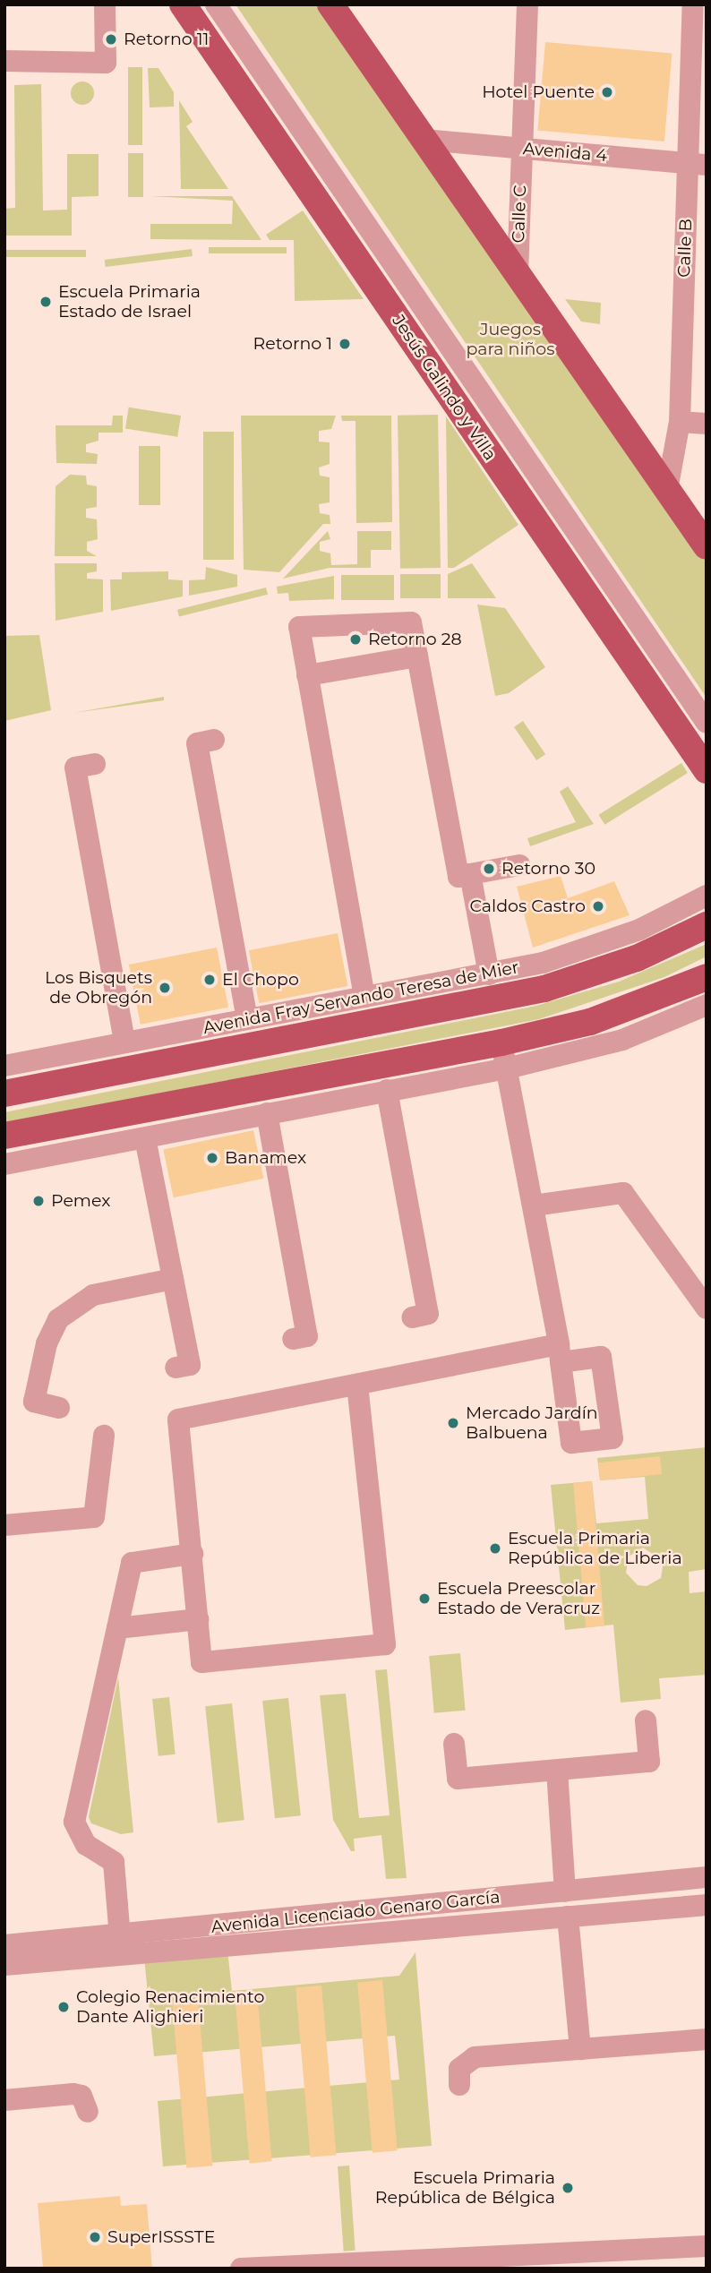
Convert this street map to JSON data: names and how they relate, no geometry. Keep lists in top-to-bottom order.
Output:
{
  "streets": {
    "main road": ["Jesús Galindo y Villa", "Avenida Fray Servando Teresa de Mier"],
    "street": [
      "Avenida 4",
      "Calle C",
      "Calle B",
      "Avenida Licenciado Genaro García"
    ]
  },
  "crossings": [
    ["Avenida 4", "Calle C"],
    ["Avenida 4", "Calle B"]
  ],
  "parks": ["Juegos para niños"],
  "places": [
    "Retorno 11",
    "Hotel Puente",
    "Escuela Primaria Estado de Israel",
    "Retorno 1",
    "Retorno 28",
    "Retorno 30",
    "Caldos Castro",
    "El Chopo",
    "Los Bisquets de Obregón",
    "Banamex",
    "Pemex",
    "Mercado Jardín Balbuena",
    "Escuela Primaria República de Liberia",
    "Escuela Preescolar Estado de Veracruz",
    "Colegio Renacimiento Dante Alighieri",
    "Escuela Primaria República de Bélgica",
    "SuperISSSTE"
  ]
}
